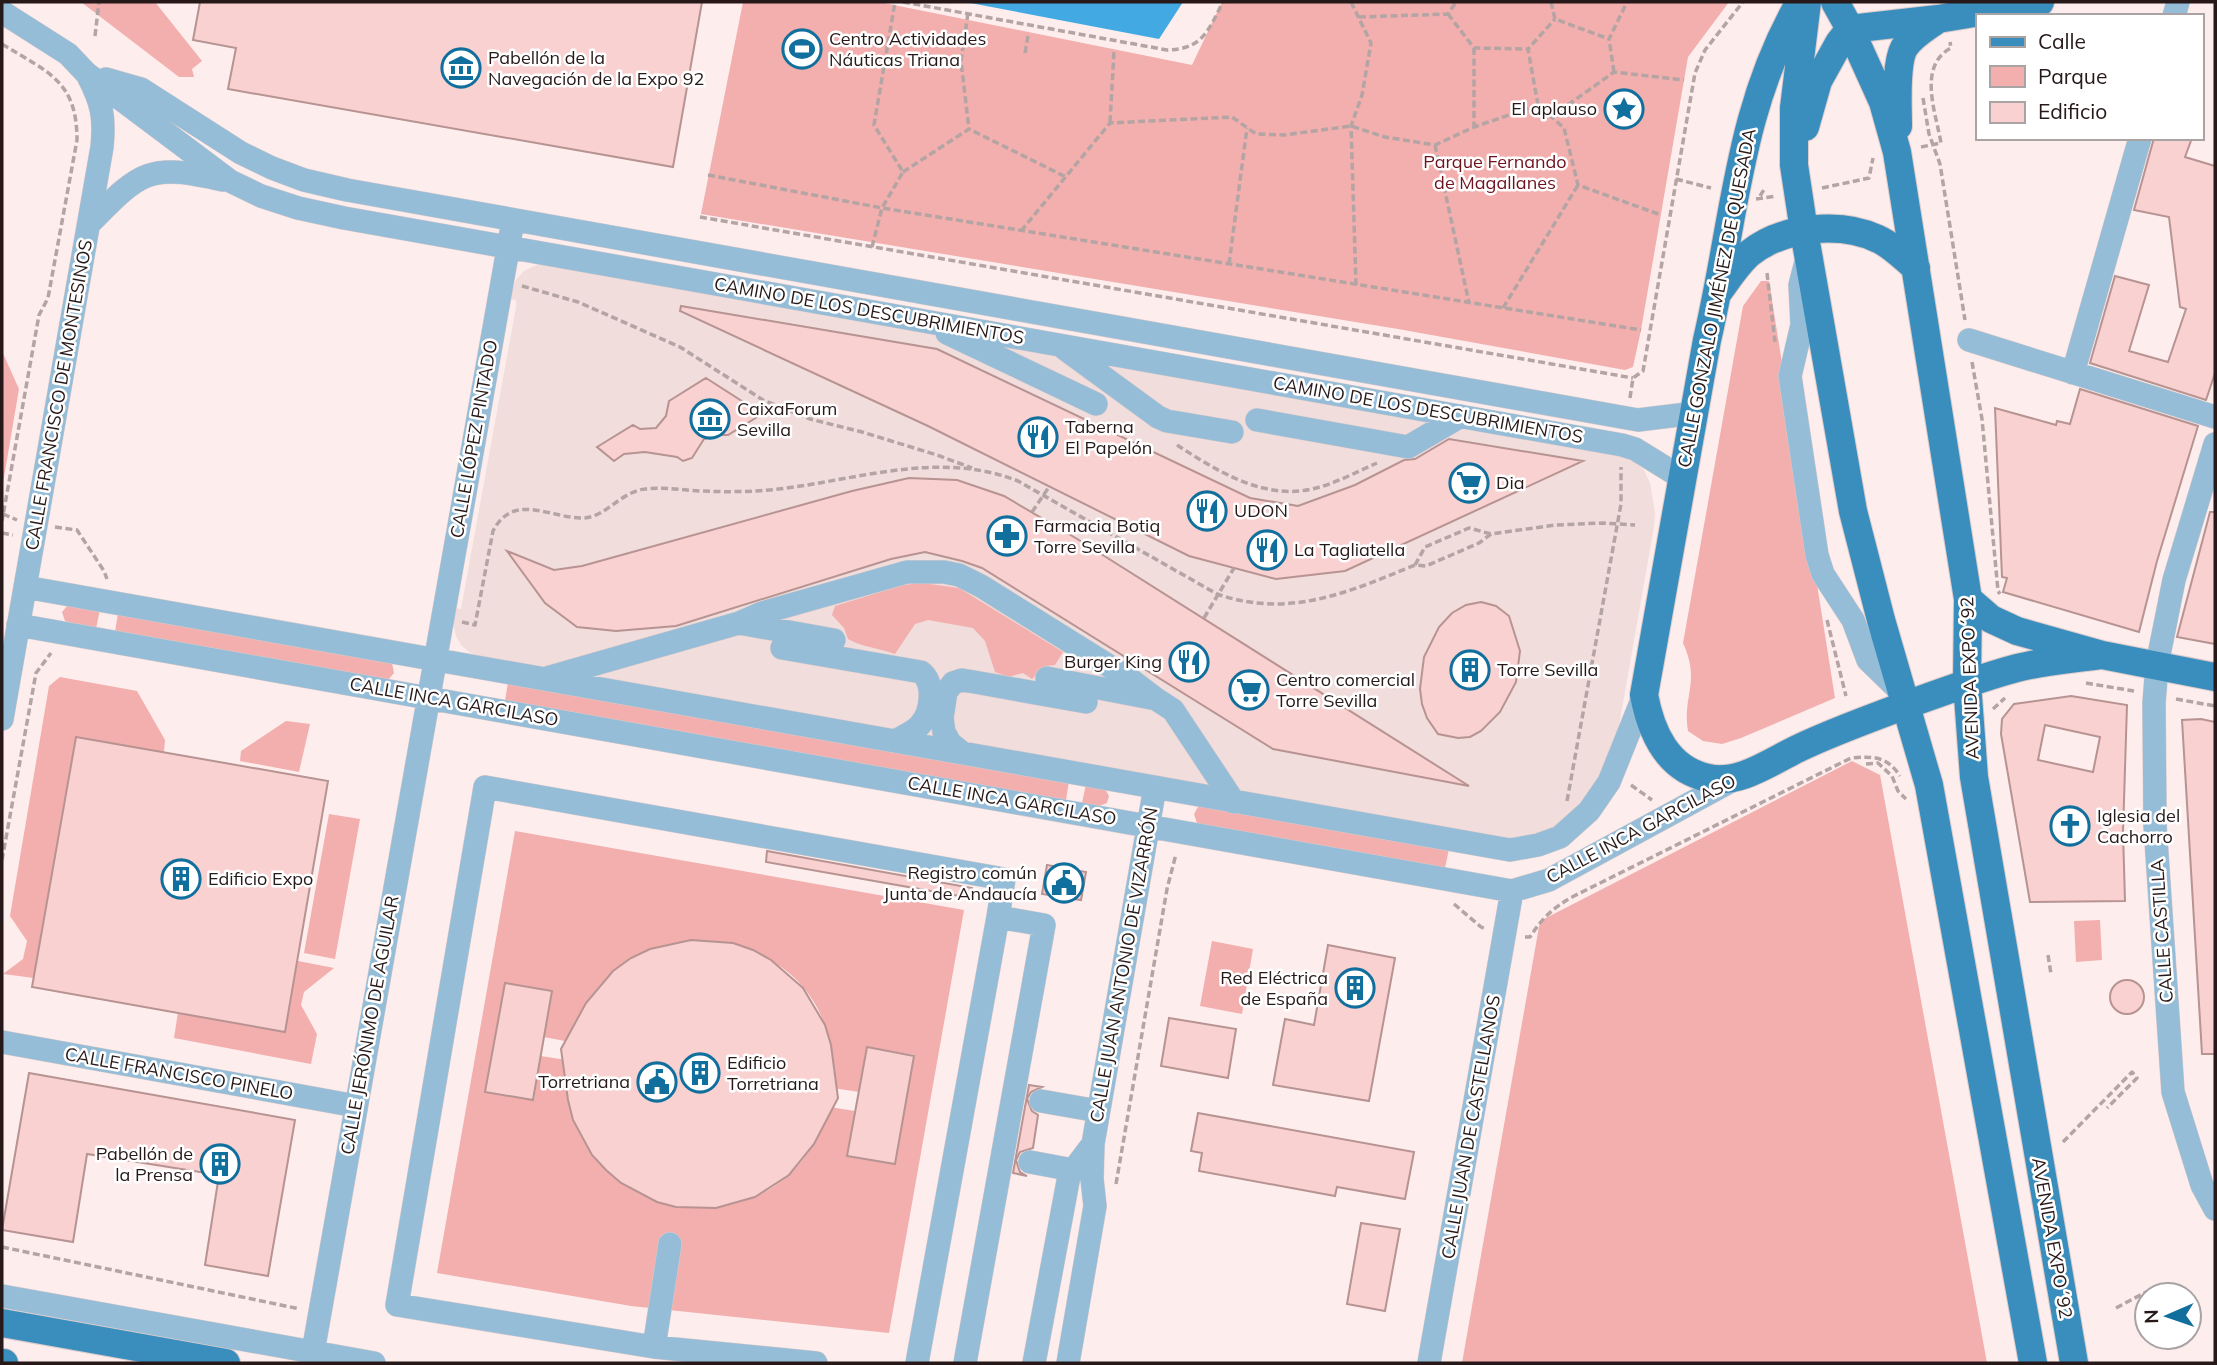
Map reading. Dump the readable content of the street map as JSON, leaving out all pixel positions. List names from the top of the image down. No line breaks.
{"streets":{"main road":["CALLE GONZALO JIMÉNEZ DE QUESADA","AVENIDA EXPO´92","CALLE INCA GARCILASO"],"street":["CAMINO DE LOS DESCUBRIMIENTOS","CALLE FRANCISCO DE MONTESINOS","CALLE LÓPEZ PINTADO","CALLE CASTILLA","CALLE JUAN ANTONIO DE VIZARRÓN","CALLE JERÓNIMO DE AGUILAR","CALLE FRANCISCO PINELO","CALLE JUAN DE CASTELLANOS"]},"crossings":[["CALLE GONZALO JIMÉNEZ DE QUESADA","CAMINO DE LOS DESCUBRIMIENTOS"],["CALLE GONZALO JIMÉNEZ DE QUESADA","CALLE INCA GARCILASO"],["CAMINO DE LOS DESCUBRIMIENTOS","CALLE FRANCISCO DE MONTESINOS"],["CAMINO DE LOS DESCUBRIMIENTOS","CALLE LÓPEZ PINTADO"],["CALLE FRANCISCO DE MONTESINOS","CALLE INCA GARCILASO"],["CALLE LÓPEZ PINTADO","CALLE INCA GARCILASO"],["CALLE LÓPEZ PINTADO","CALLE JERÓNIMO DE AGUILAR"],["AVENIDA EXPO´92","CALLE INCA GARCILASO"],["CALLE INCA GARCILASO","CALLE JUAN ANTONIO DE VIZARRÓN"],["CALLE INCA GARCILASO","CALLE JERÓNIMO DE AGUILAR"],["CALLE INCA GARCILASO","CALLE JUAN DE CASTELLANOS"],["CALLE JERÓNIMO DE AGUILAR","CALLE FRANCISCO PINELO"]],"parks":["Parque Fernando de Magallanes"],"places":{"sports":["Centro Actividades Náuticas Triana"],"museum":["Pabellón de la Navegación de la Expo 92","CaixaForum Sevilla"],"place":["El aplauso"],"restaurant":["Taberna El Papelón","UDON","La Tagliatella","Burger King"],"supermarket":["Dia","Centro comercial Torre Sevilla"],"pharmacy":["Farmacia Botiq Torre Sevilla"],"building":["Torre Sevilla","Edificio Expo","Red Eléctrica de España","Edificio Torretriana","Pabellón de la Prensa"],"church":["Iglesia del Cachorro"],"public building":["Registro común Junta de Andaucía","Torretriana"]},"legend":["Calle","Parque","Edificio"],"north":"left"}
